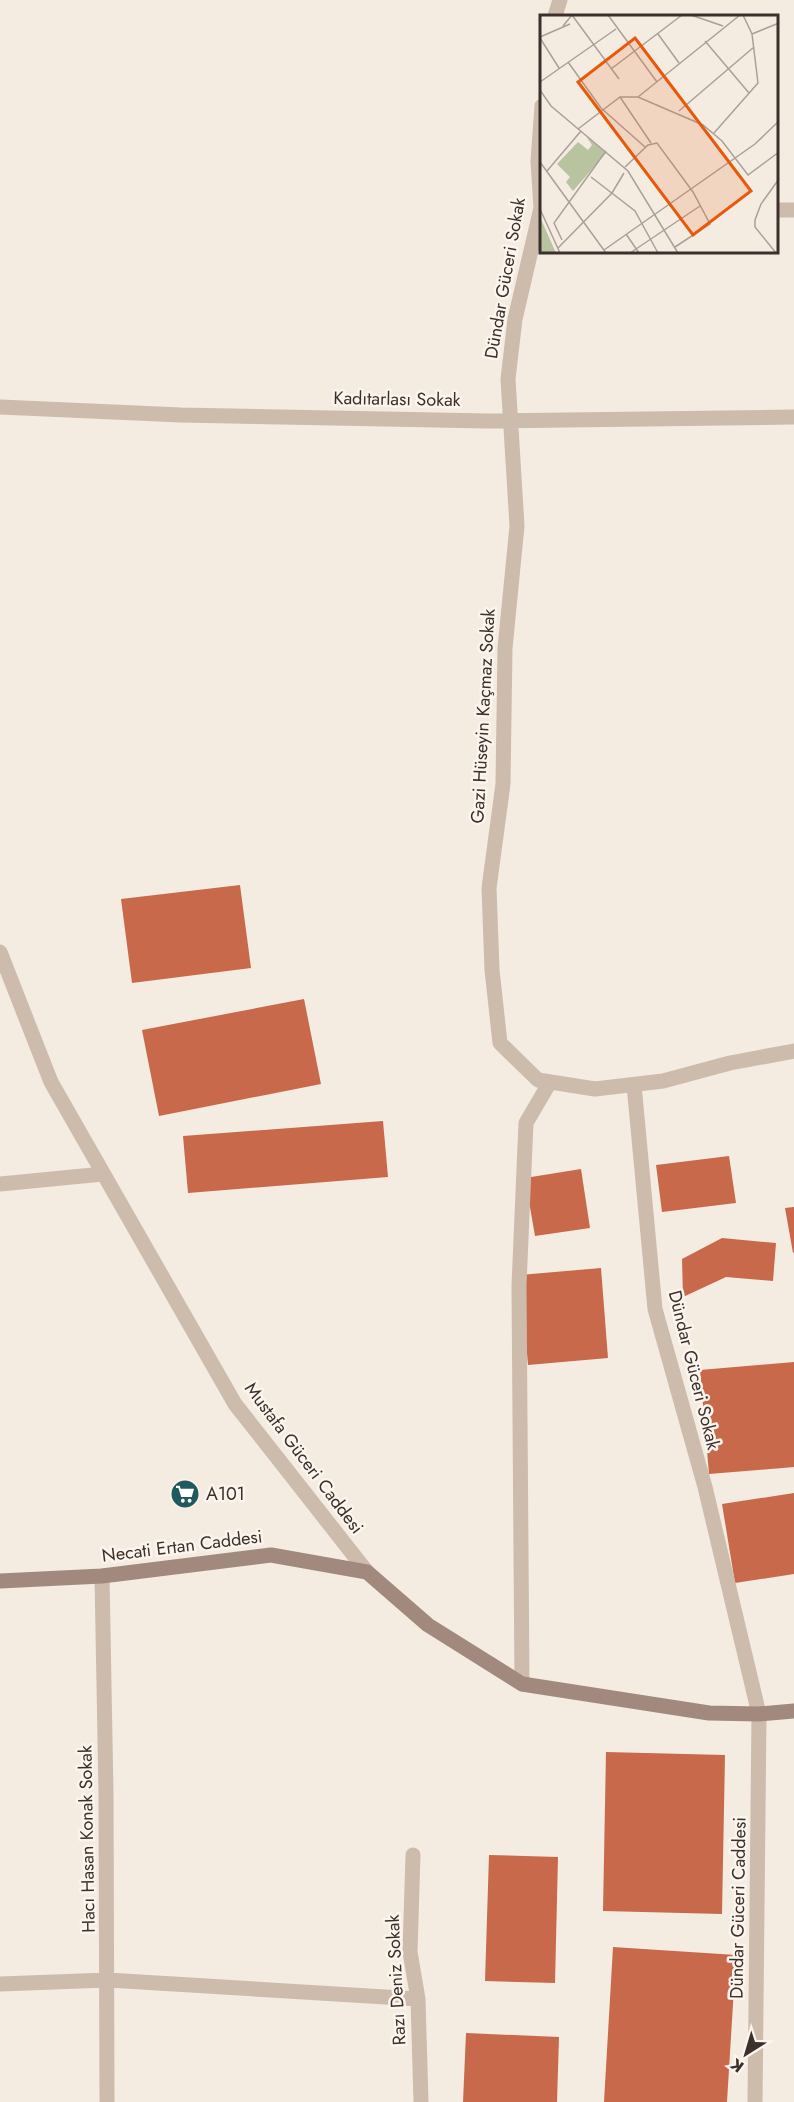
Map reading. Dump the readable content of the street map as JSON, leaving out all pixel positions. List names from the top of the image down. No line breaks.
{"streets":{"street":["Dündar Güceri Sokak","Kadıtarlası Sokak","Gazi Hüseyin Kaçmaz Sokak","Mustafa Güceri Caddesi","Necati Ertan Caddesi","Hacı Hasan Konak Sokak","Dündar Güceri Caddesi","Razı Deniz Sokak"]},"crossings":[["Dündar Güceri Sokak","Kadıtarlası Sokak"],["Dündar Güceri Sokak","Gazi Hüseyin Kaçmaz Sokak"],["Dündar Güceri Sokak","Mustafa Güceri Caddesi"],["Dündar Güceri Sokak","Dündar Güceri Caddesi"],["Kadıtarlası Sokak","Gazi Hüseyin Kaçmaz Sokak"],["Mustafa Güceri Caddesi","Necati Ertan Caddesi"],["Mustafa Güceri Caddesi","Dündar Güceri Caddesi"],["Necati Ertan Caddesi","Hacı Hasan Konak Sokak"]],"places":{"supermarket":["A101"]},"north":"bottom left"}
